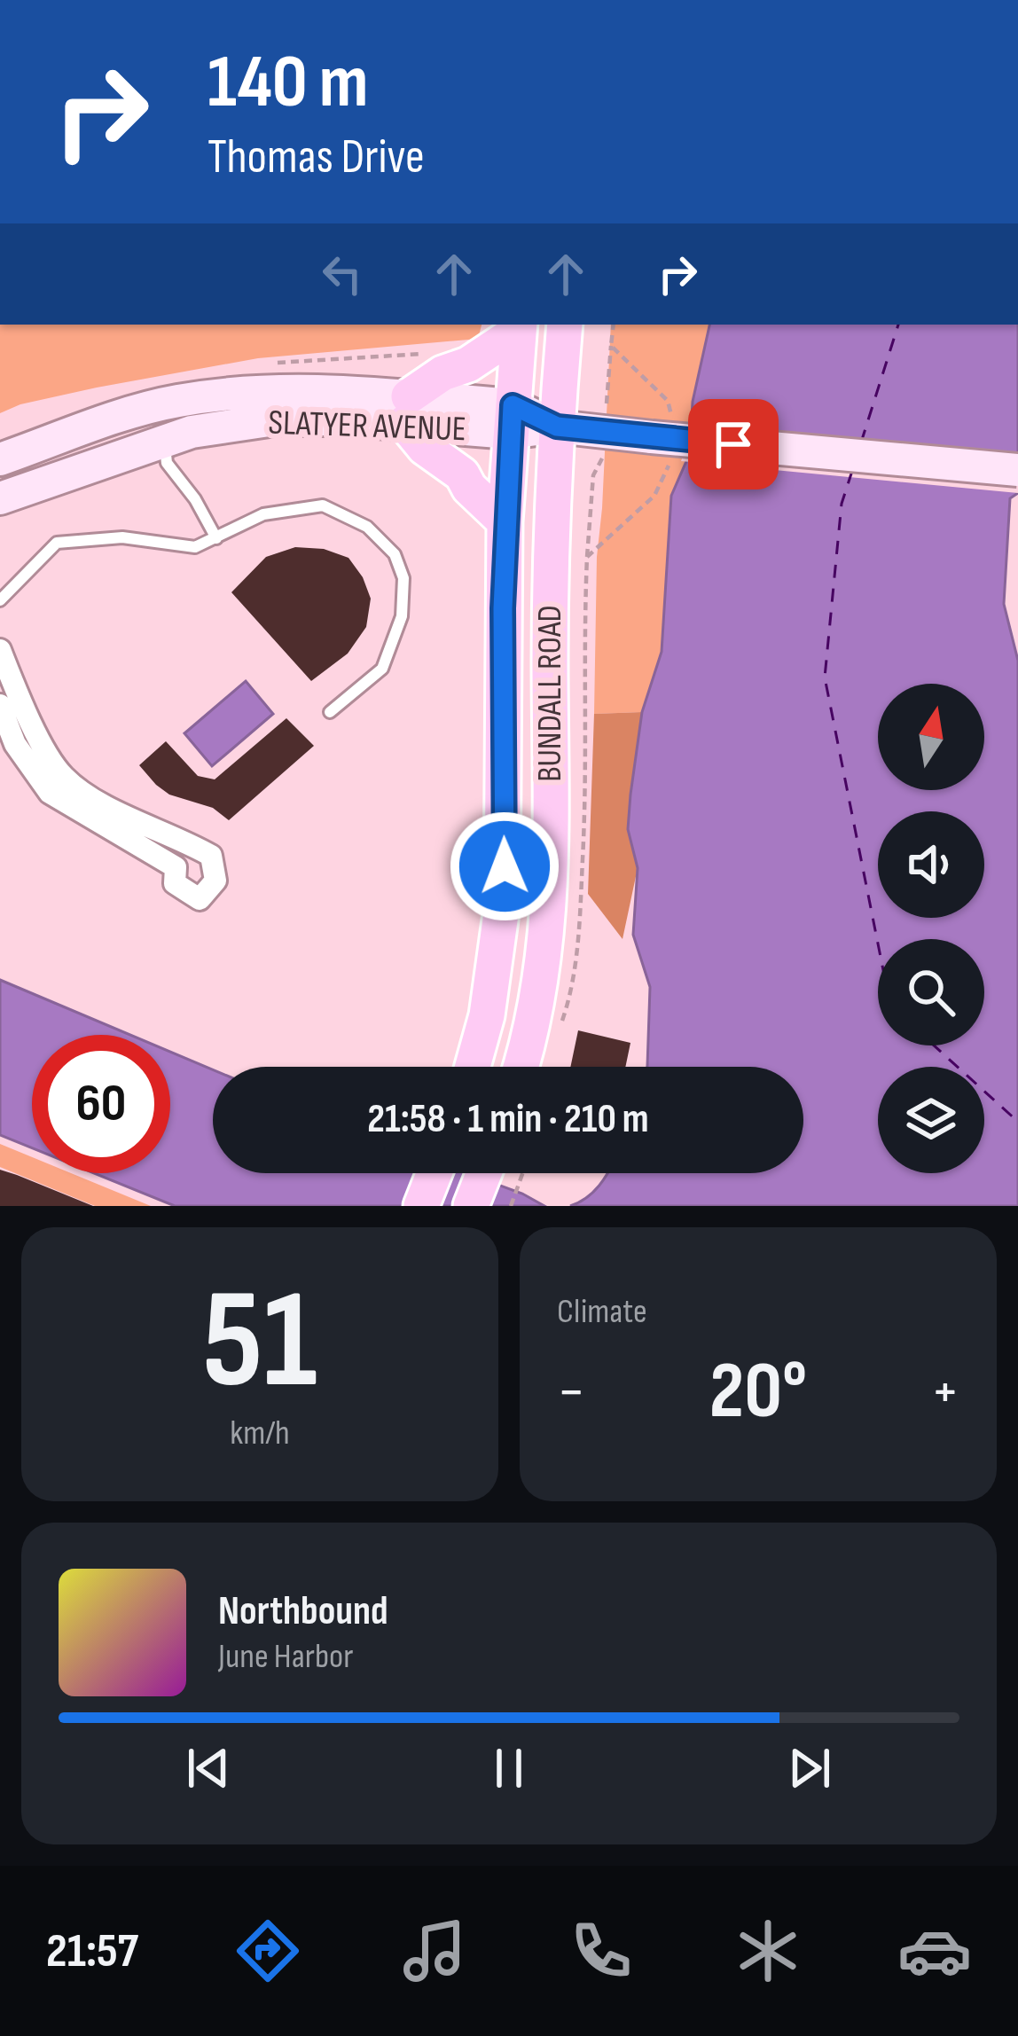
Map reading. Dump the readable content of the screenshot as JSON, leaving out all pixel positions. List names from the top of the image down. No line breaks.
{"streets":{"main road":["SLATYER AVENUE","BUNDALL ROAD"]},"crossings":[["SLATYER AVENUE","BUNDALL ROAD"]],"north":"top","page":{"turn":["140 m","Thomas Drive"],"limit":"60","trip":"21:58 · 1 min · 210 m","tile":[["51","km/h"],"Climate"],"heat":["−","20°","+"],"song":["Northbound","June Harbor"],"tabs":"21:57"}}
